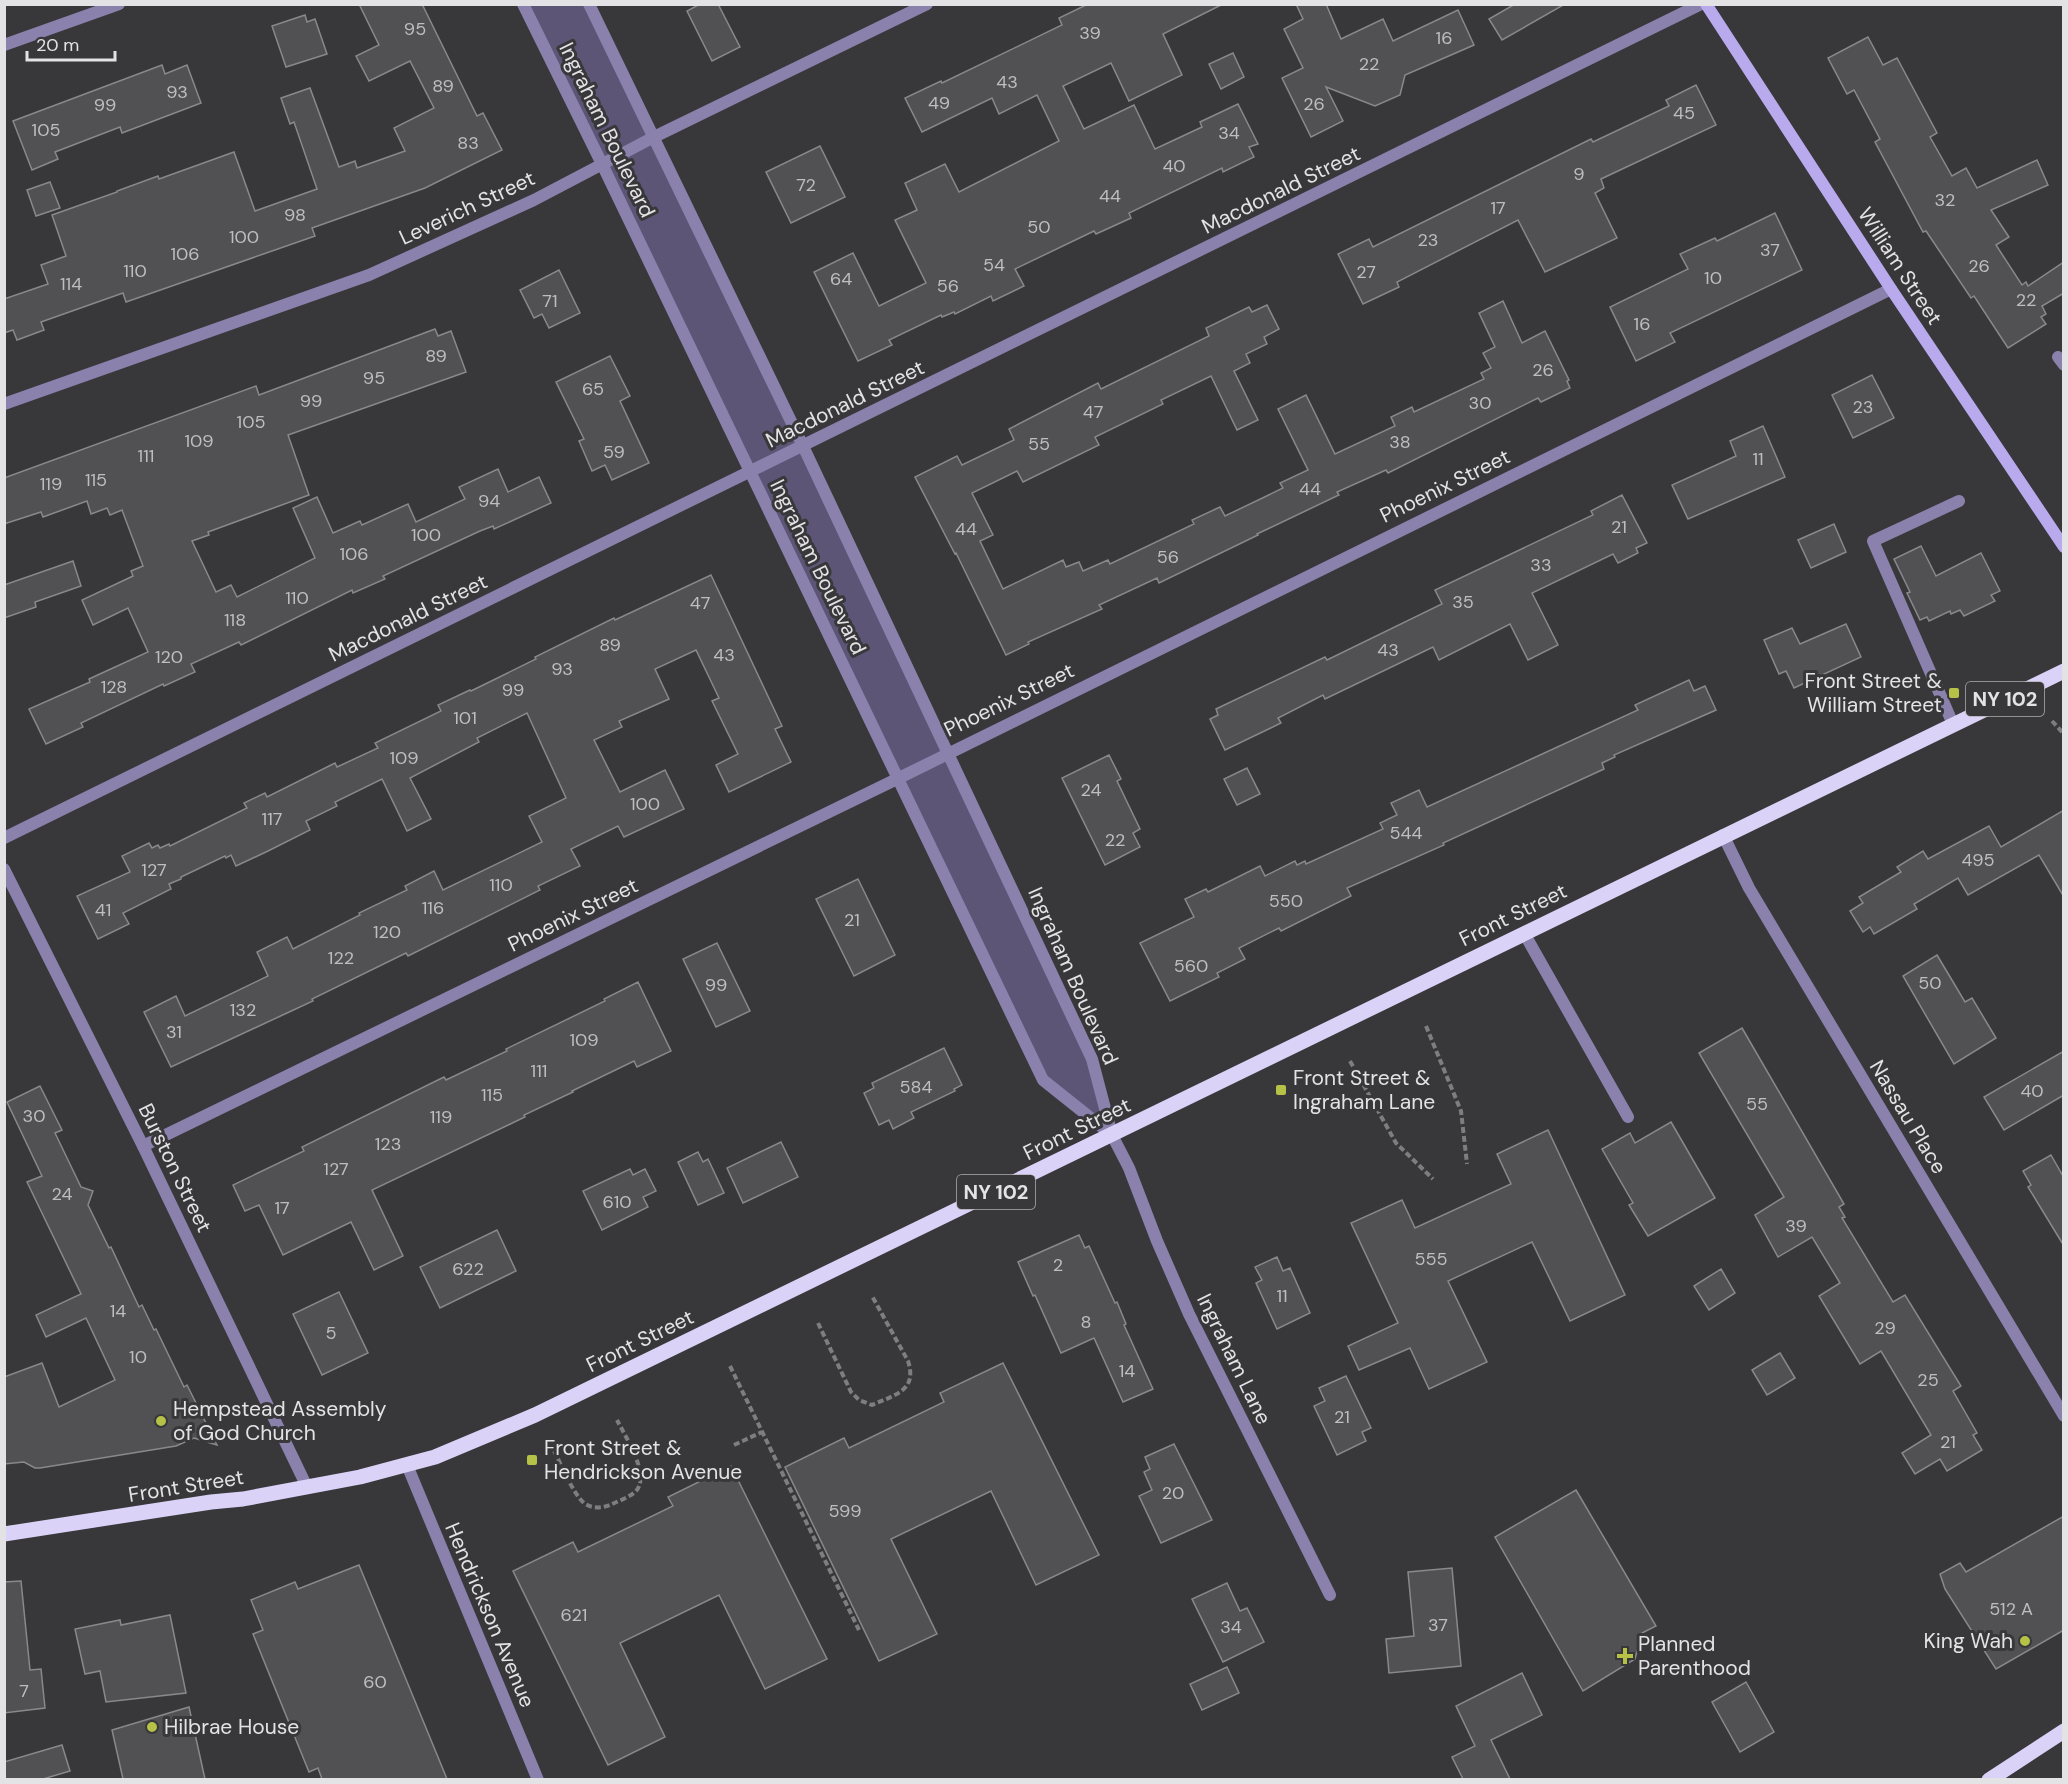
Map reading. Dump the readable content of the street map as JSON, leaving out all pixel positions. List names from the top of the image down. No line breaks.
{"streets":{"main road":["NY 102","Front Street"],"street":["Ingraham Boulevard","Macdonald Street","Leverich Street","William Street","Phoenix Street","Nassau Place","Burston Street","Ingraham Lane","Hendrickson Avenue"]},"crossings":[["Ingraham Boulevard","Macdonald Street"],["Ingraham Boulevard","Leverich Street"],["Ingraham Boulevard","Phoenix Street"],["Ingraham Boulevard","Front Street"],["Ingraham Boulevard","Ingraham Lane"],["Macdonald Street","William Street"],["William Street","Phoenix Street"],["Phoenix Street","Burston Street"],["Front Street","Nassau Place"],["Front Street","Burston Street"],["Front Street","Ingraham Lane"],["Front Street","Hendrickson Avenue"]],"places":{"transit":["Front Street & William Street","Front Street & Ingraham Lane","Front Street & Hendrickson Avenue"],"other":["Hempstead Assembly of God Church","King Wah","Hilbrae House"],"health":["Planned Parenthood"]},"house_numbers":["95","39","16","22","43","89","93","49","26","99","45","105","34","83","40","9","72","44","32","17","98","50","100","23","37","106","54","26","110","27","10","64","114","56","22","71","16","89","26","95","65","99","30","23","47","105","109","38","55","59","111","11","115","119","44","94","21","44","100","106","56","33","110","35","47","118","89","43","43","120","93","128","99","101","109","24","100","117","544","22","495","127","110","550","116","41","21","120","122","560","50","99","132","31","109","111","584","40","115","55","30","119","123","127","24","610","17","39","555","2","622","11","14","8","29","5","10","14","25","21","21","20","599","512 A","621","37","34","60","7"],"scale_bar":"20 m"}
